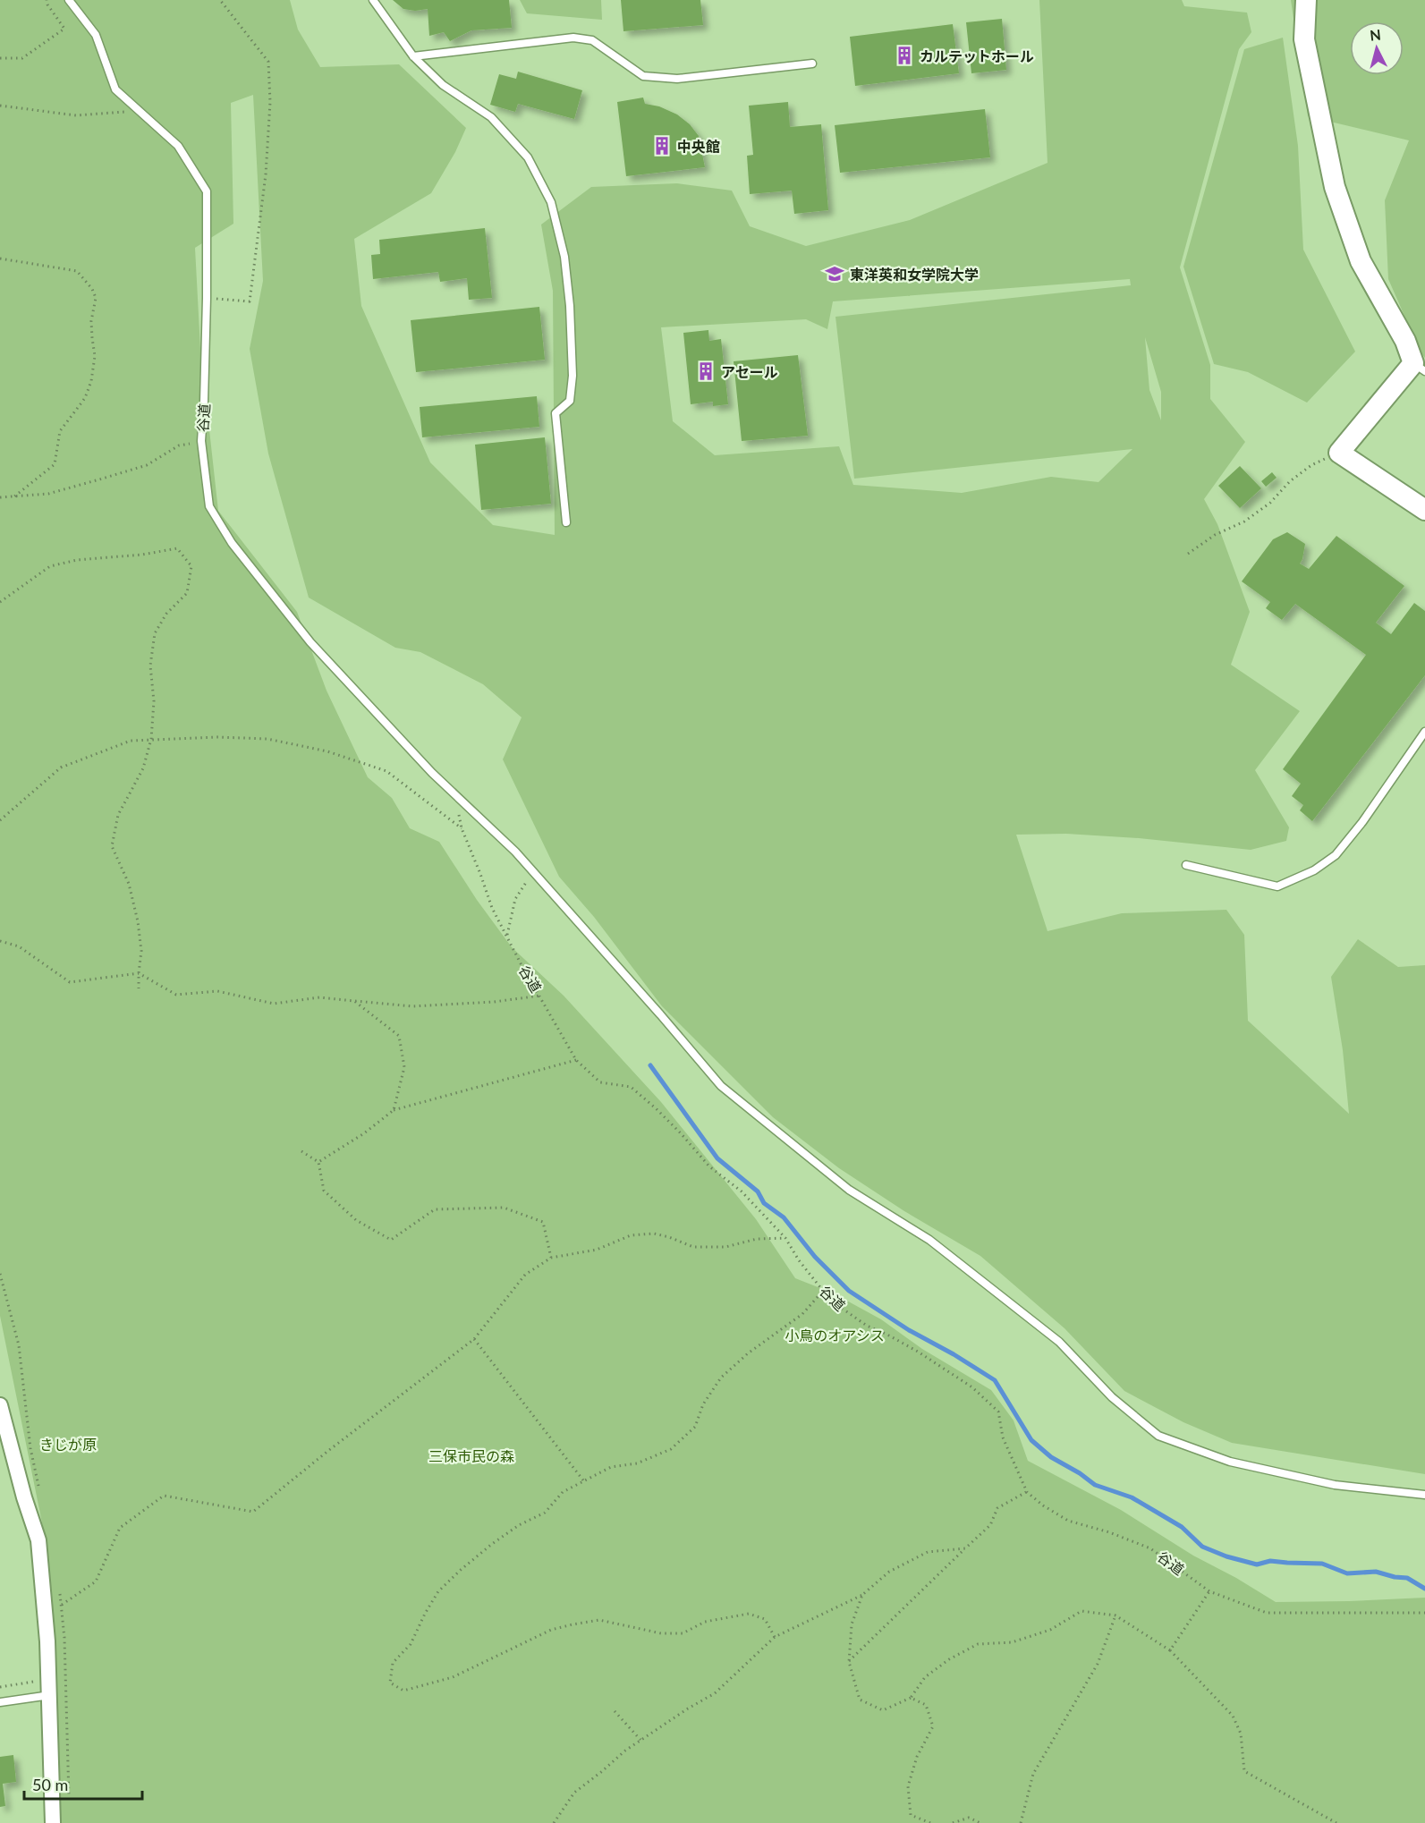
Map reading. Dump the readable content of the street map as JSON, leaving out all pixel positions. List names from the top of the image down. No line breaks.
{"streets":{"lane":["谷道"]},"parks":["小鳥のオアシス","きじが原","三保市民の森"],"places":{"building":["カルテットホール","中央館","アセール"],"school or university":["東洋英和女学院大学"]},"scale_bar":"50 m","north":"top"}
